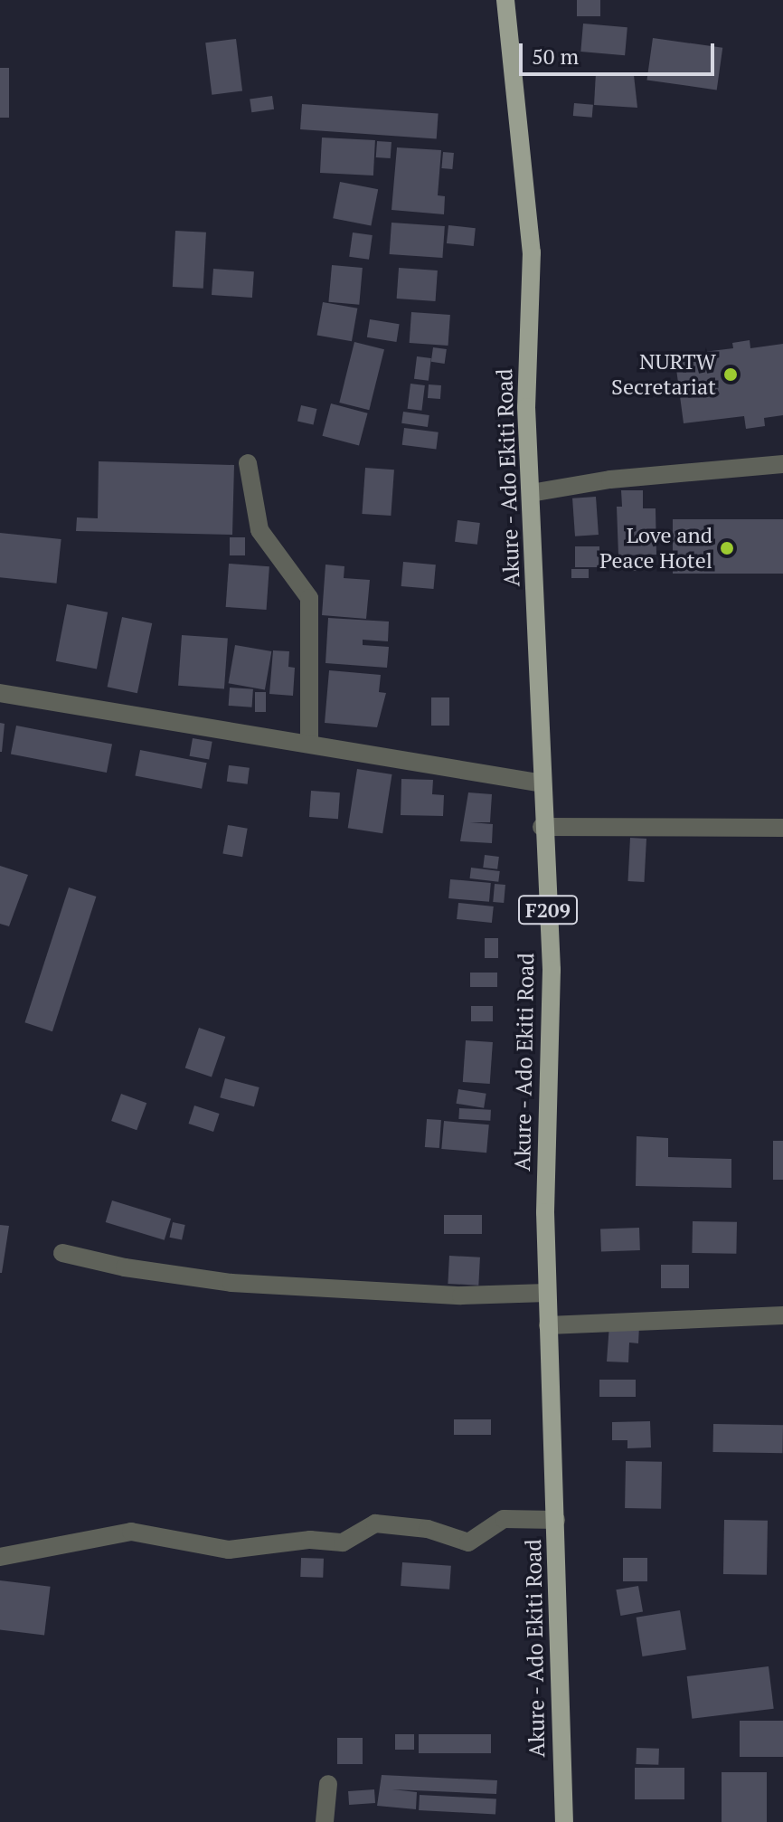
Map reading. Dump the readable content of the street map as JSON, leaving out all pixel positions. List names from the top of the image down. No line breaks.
{"streets":{"main road":["Akure - Ado Ekiti Road","F209"]},"places":["NURTW Secretariat","Love and Peace Hotel"],"scale_bar":"50 m"}
